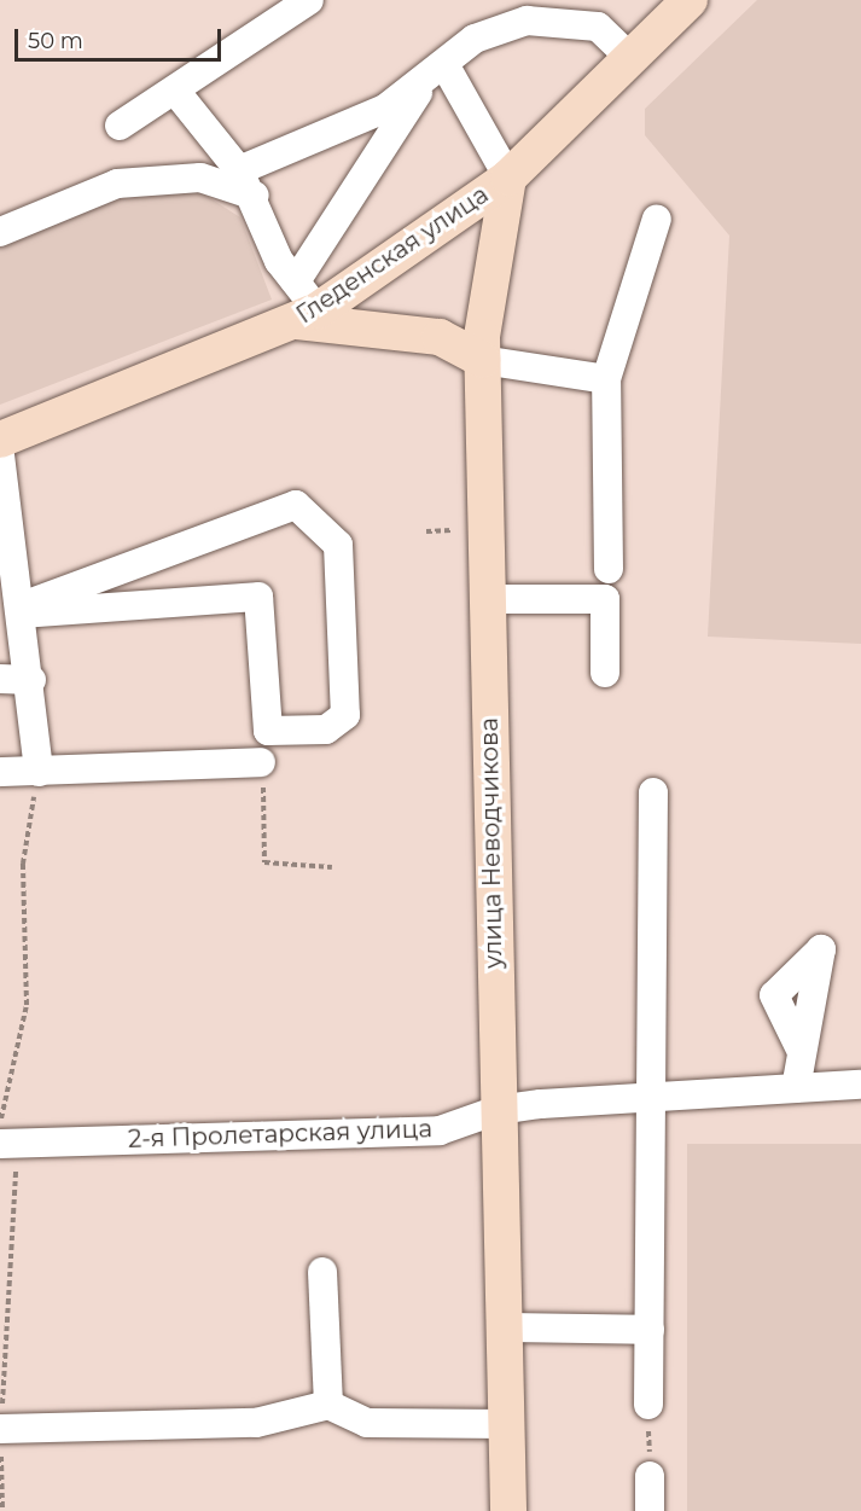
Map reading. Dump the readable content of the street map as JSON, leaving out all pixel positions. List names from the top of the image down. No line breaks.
{"streets":{"main road":["Гледенская улица","улица Неводчикова"],"street":["2-я Пролетарская улица"]},"crossings":[["Гледенская улица","улица Неводчикова"],["улица Неводчикова","2-я Пролетарская улица"]],"scale_bar":"50 m"}
